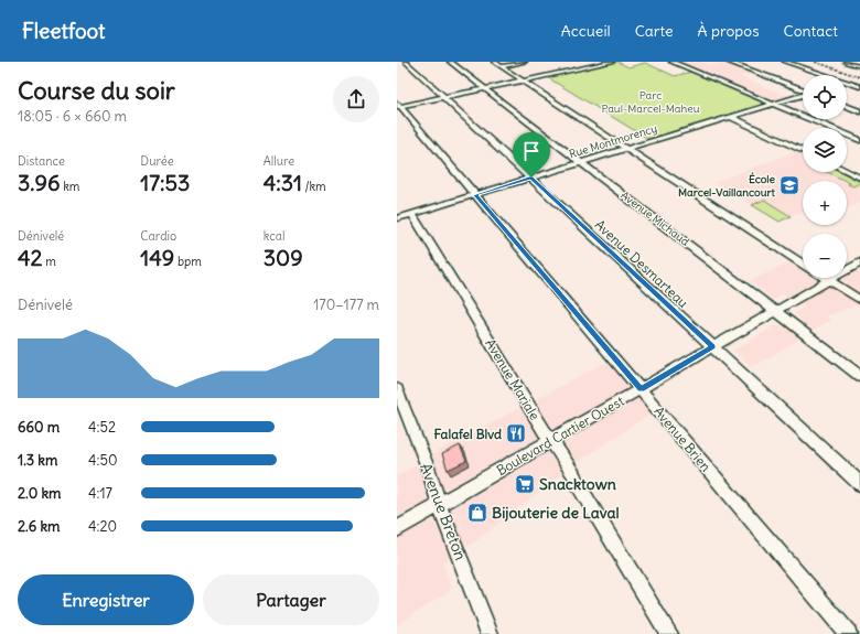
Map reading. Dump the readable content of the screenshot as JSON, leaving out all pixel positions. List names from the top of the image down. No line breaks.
{"streets":{"street":["Rue Montmorency","Avenue Michaud","Avenue Desmarteau","Avenue Mariale","Boulevard Cartier Ouest","Avenue Brien","Avenue Breton"]},"crossings":[["Rue Montmorency","Avenue Michaud"],["Rue Montmorency","Avenue Desmarteau"],["Rue Montmorency","Avenue Mariale"],["Rue Montmorency","Avenue Brien"],["Avenue Michaud","Boulevard Cartier Ouest"],["Avenue Desmarteau","Boulevard Cartier Ouest"],["Avenue Mariale","Boulevard Cartier Ouest"],["Boulevard Cartier Ouest","Avenue Brien"],["Boulevard Cartier Ouest","Avenue Breton"]],"parks":["Parc Paul-Marcel-Maheu"],"places":{"school or university":["École Marcel-Vaillancourt"],"restaurant":["Falafel Blvd"],"supermarket":["Snacktown"],"shop":["Bijouterie de Laval"]},"page":{"header":"Fleetfoot","nav":["Accueil","Carte","À propos","Contact"],"heading":["Course du soir","18:05 · 6 × 660 m"],"map_buttons":["+","−"],"stats":[["Distance","3.96 km"],["Durée","17:53"],["Allure","4:31 /km"],["Dénivelé","42 m"],["Cardio","149 bpm"],["kcal","309"]],"chart":["Dénivelé","170–177 m"],"list":[{"name":"660 m","note":"4:52"},{"name":"1.3 km","note":"4:50"},{"name":"2.0 km","note":"4:17"},{"name":"2.6 km","note":"4:20"}],"buttons":["Enregistrer","Partager"]}}
